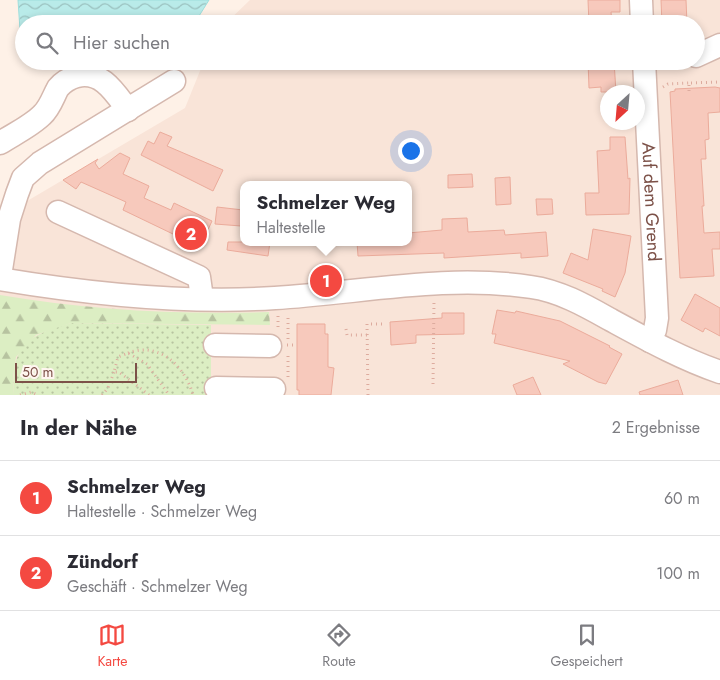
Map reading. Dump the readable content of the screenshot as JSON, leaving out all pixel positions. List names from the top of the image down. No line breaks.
{"streets":{"street":["Auf dem Grend"]},"scale_bar":"50 m","north":"bottom left","page":{"search":"Hier suchen","popup":["Schmelzer Weg","Haltestelle"],"pins":["2","1"],"scale":"50 m","heading":["In der Nähe","2 Ergebnisse"],"list":[{"mark":"1","name":"Schmelzer Weg","note":"Haltestelle · Schmelzer Weg","value":"60 m"},{"mark":"2","name":"Zündorf","note":"Geschäft · Schmelzer Weg","value":"100 m"}],"nav":["Karte","Route","Gespeichert"]}}
